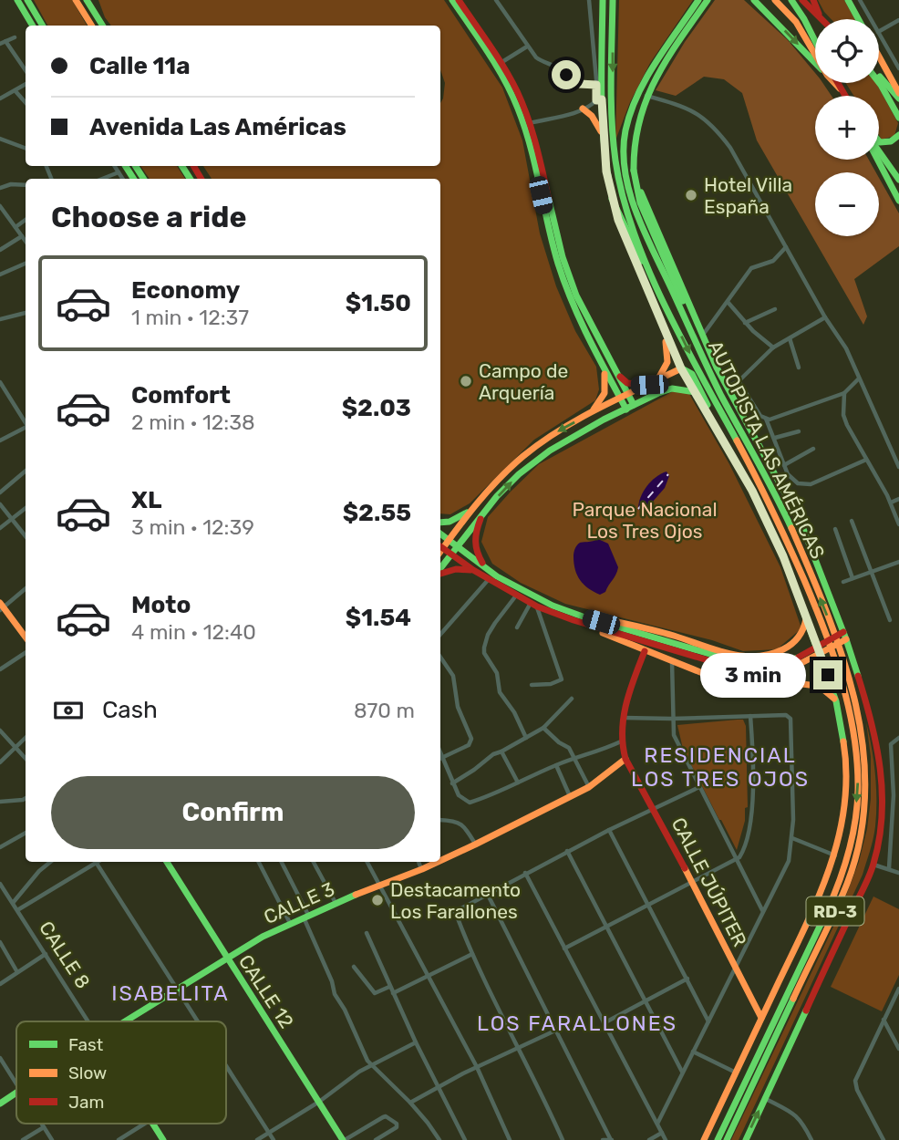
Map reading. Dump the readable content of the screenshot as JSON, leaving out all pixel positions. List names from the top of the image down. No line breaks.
{"streets":{"main road":["AUTOPISTA LAS AMÉRICAS","CALLE JÚPITER","CALLE 3","RD-3","CALLE 8","CALLE 12"]},"crossings":[["CALLE JÚPITER","CALLE 3"],["CALLE 3","CALLE 12"]],"districts":["RESIDENCIAL LOS TRES OJOS","ISABELITA","LOS FARALLONES"],"parks":["Parque Nacional Los Tres Ojos"],"places":["Hotel Villa España","Campo de Arquería","Destacamento Los Farallones"],"legend":["Fast","Slow","Jam"],"page":{"map_buttons":["+","−"],"banner":["Calle 11a","Avenida Las Américas"],"heading":"Choose a ride","list":[{"name":"Economy","note":"1 min · 12:37","value":"$1.50"},{"name":"Comfort","note":"2 min · 12:38","value":"$2.03"},{"name":"XL","note":"3 min · 12:39","value":"$2.55"},{"name":"Moto","note":"4 min · 12:40","value":"$1.54"}],"bubble":"3 min","pay":["Cash","870 m"],"buttons":"Confirm"}}
